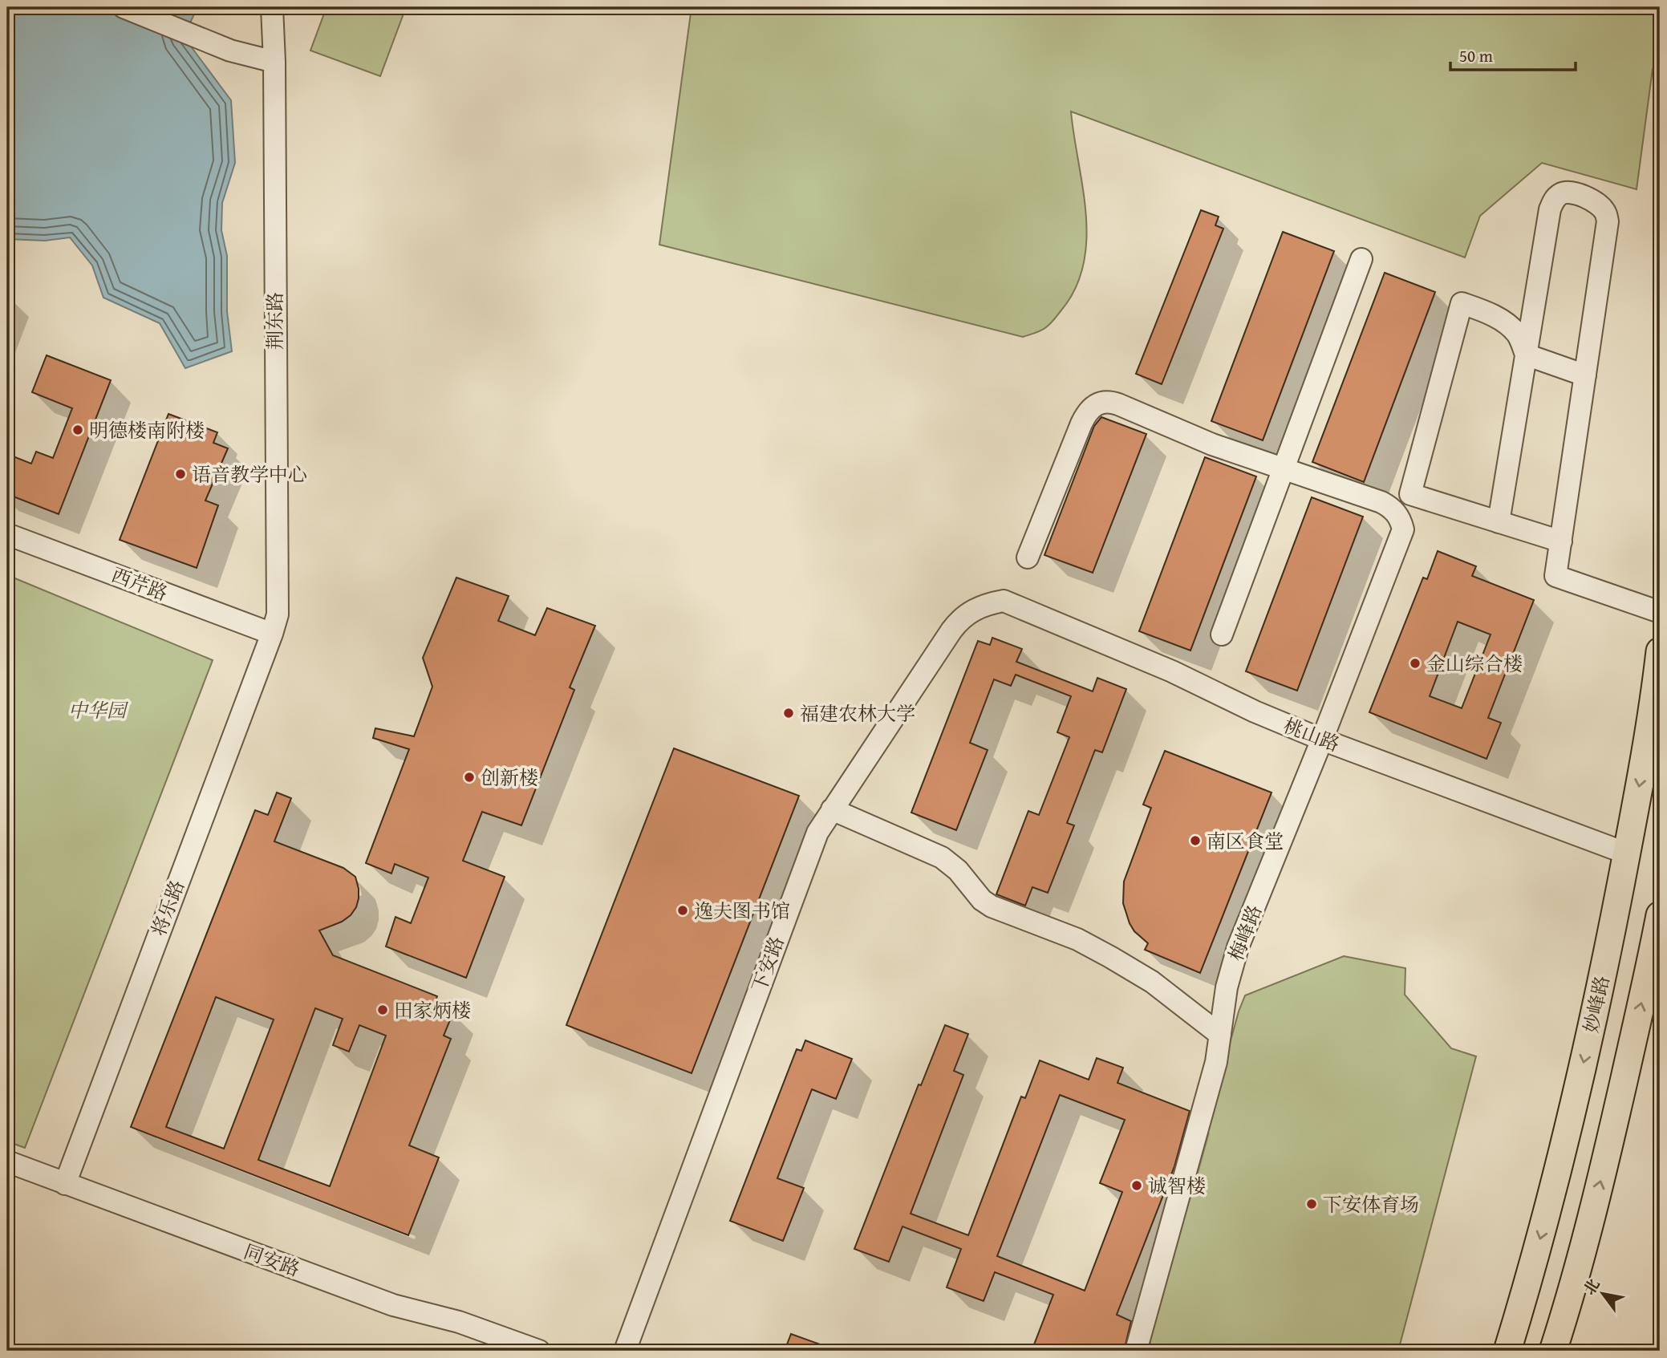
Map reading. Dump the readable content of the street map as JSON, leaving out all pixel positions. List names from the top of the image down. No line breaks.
{"streets":{"main road":["妙峰路"],"street":["荆东路","西芹路","桃山路","将乐路","梅峰路","下安路","同安路"]},"crossings":[["荆东路","西芹路"],["荆东路","将乐路"],["西芹路","将乐路"],["桃山路","梅峰路"],["桃山路","下安路"],["桃山路","妙峰路"],["将乐路","同安路"]],"parks":["中华园"],"places":["明德楼南附楼","语音教学中心","金山综合楼","福建农林大学","创新楼","南区食堂","逸夫图书馆","田家炳楼","诚智楼","下安体育场"],"scale_bar":"50 m","north":"top left"}
